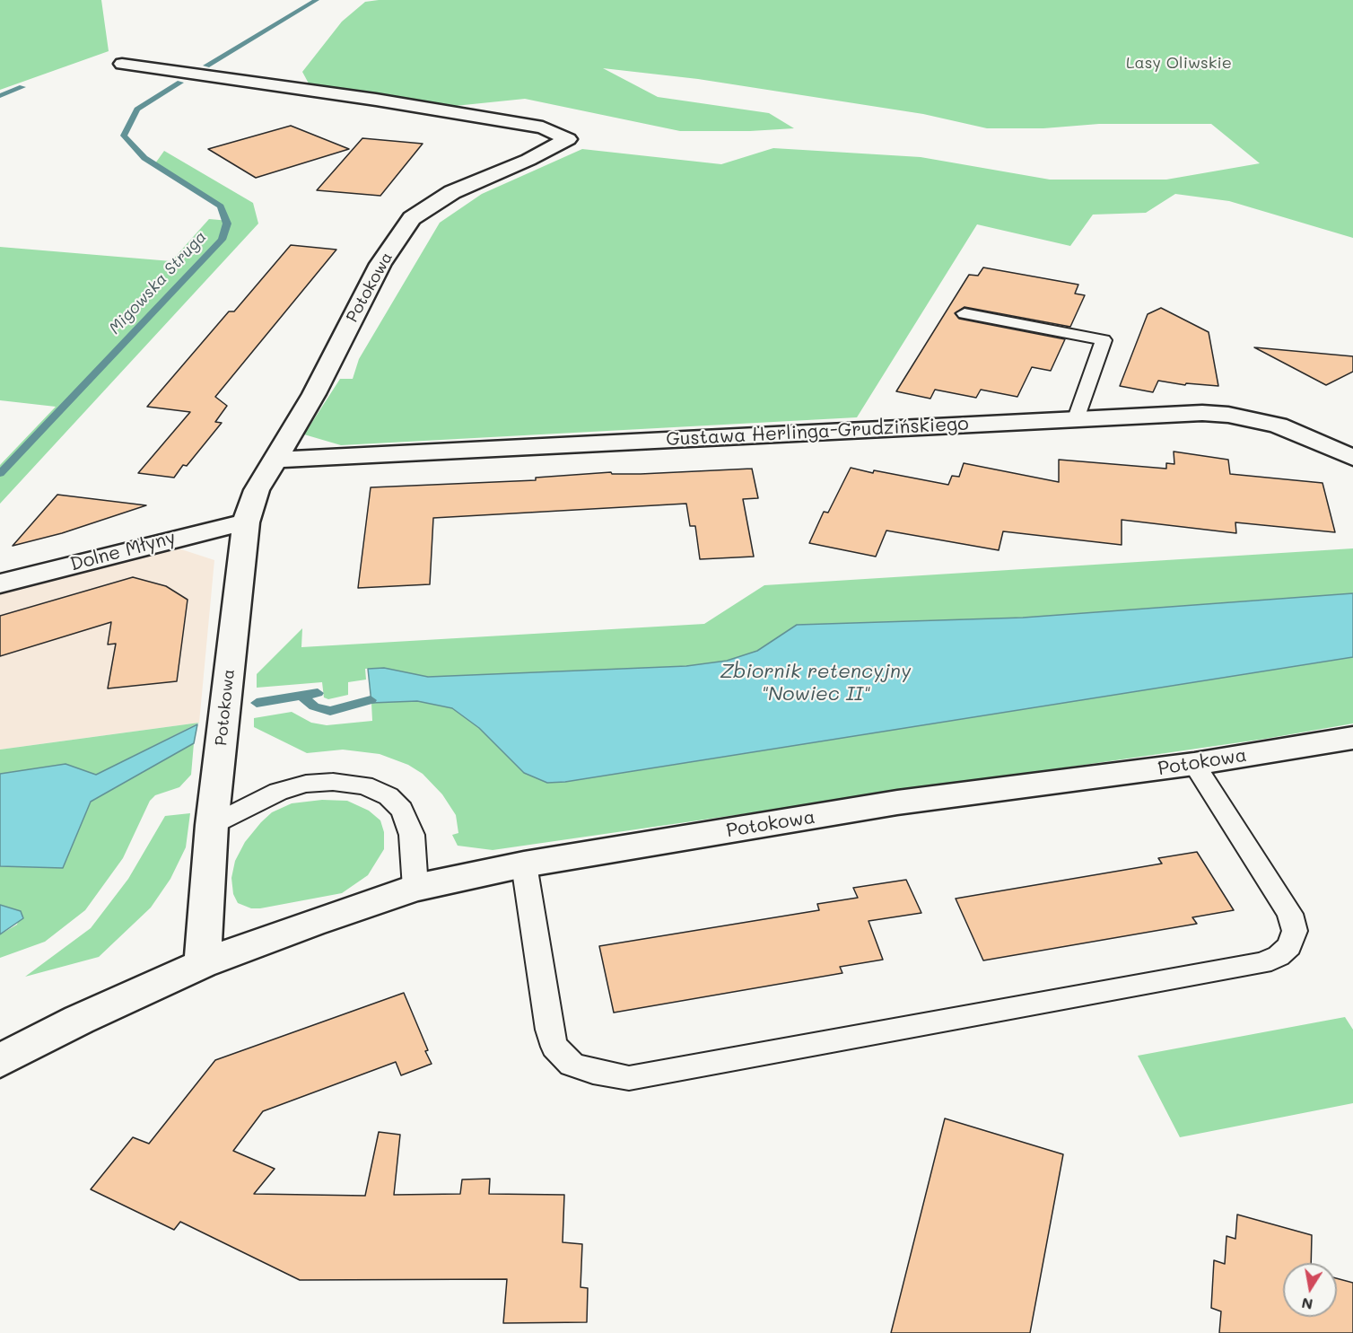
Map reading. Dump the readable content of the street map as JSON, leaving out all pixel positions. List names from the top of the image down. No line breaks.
{"streets":{"street":["Potokowa","Gustawa Herlinga-Grudzińskiego","Dolne Młyny"]},"crossings":[["Potokowa","Gustawa Herlinga-Grudzińskiego"],["Potokowa","Dolne Młyny"]],"water":["Migowska Struga","Zbiornik retencyjny \"Nowiec II\""],"parks":["Lasy Oliwskie"],"north":"bottom"}
